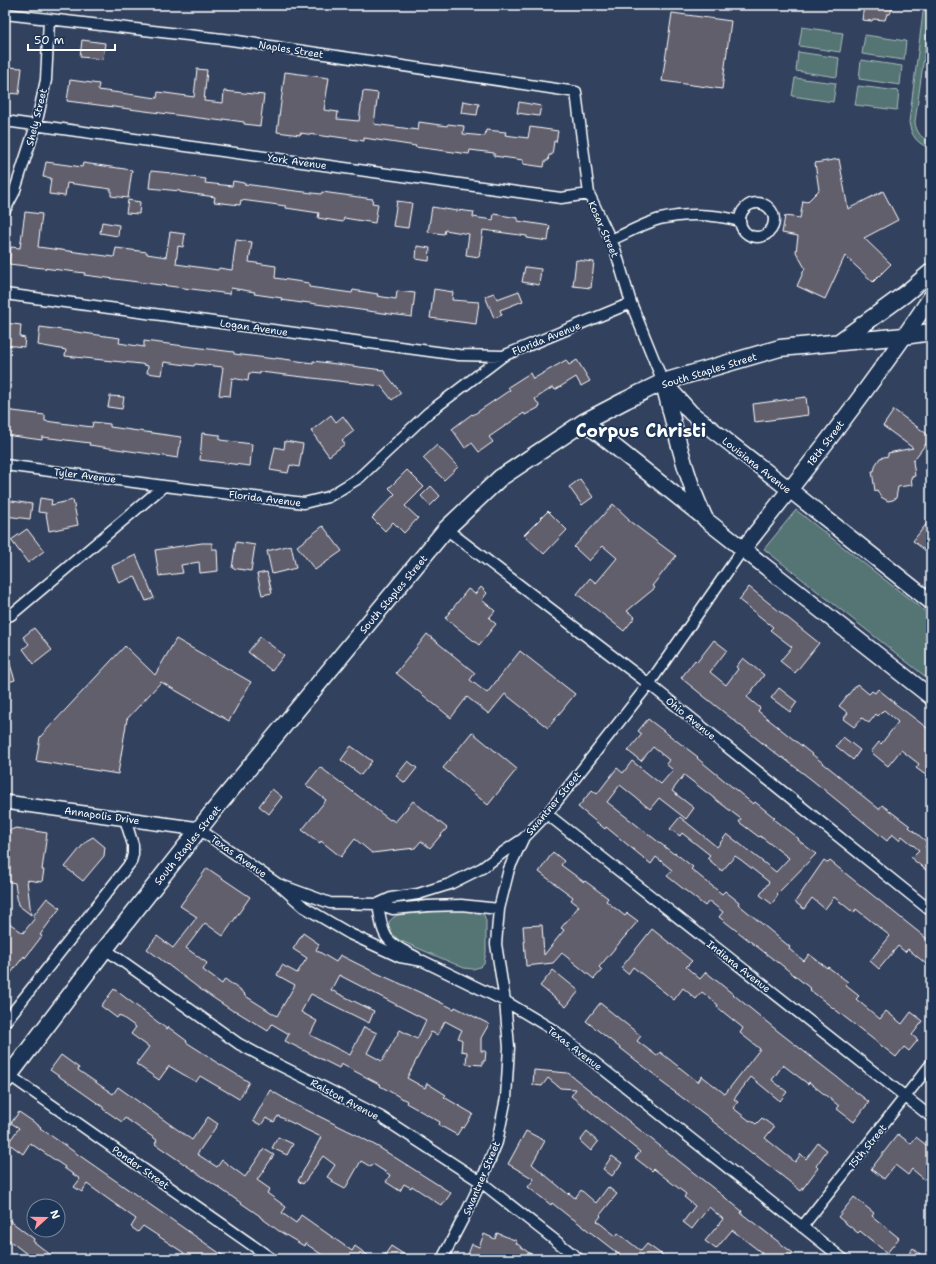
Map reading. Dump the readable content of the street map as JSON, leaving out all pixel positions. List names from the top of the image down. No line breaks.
{"streets":{"main road":["South Staples Street","18th Street","Louisiana Avenue"],"street":["Naples Street","Shely Street","York Avenue","Kosar Street","Logan Avenue","Florida Avenue","Tyler Avenue","Ohio Avenue","Swantner Street","Annapolis Drive","Texas Avenue","Indiana Avenue","Ralston Avenue","15th Street","Ponder Street"]},"crossings":[["Naples Street","Shely Street"],["Naples Street","Kosar Street"],["Shely Street","York Avenue"],["York Avenue","Kosar Street"],["Kosar Street","Florida Avenue"],["Kosar Street","South Staples Street"],["Kosar Street","Louisiana Avenue"],["Logan Avenue","Florida Avenue"],["Florida Avenue","Tyler Avenue"],["South Staples Street","18th Street"],["South Staples Street","Louisiana Avenue"],["South Staples Street","Ohio Avenue"],["South Staples Street","Annapolis Drive"],["South Staples Street","Texas Avenue"],["South Staples Street","Ralston Avenue"],["South Staples Street","Ponder Street"],["18th Street","Louisiana Avenue"],["18th Street","Swantner Street"],["Ohio Avenue","Swantner Street"],["Swantner Street","Texas Avenue"],["Swantner Street","Indiana Avenue"],["Swantner Street","Ralston Avenue"],["Annapolis Drive","Texas Avenue"],["Texas Avenue","15th Street"],["Indiana Avenue","15th Street"]],"districts":["Corpus Christi"],"scale_bar":"50 m","north":"right"}
